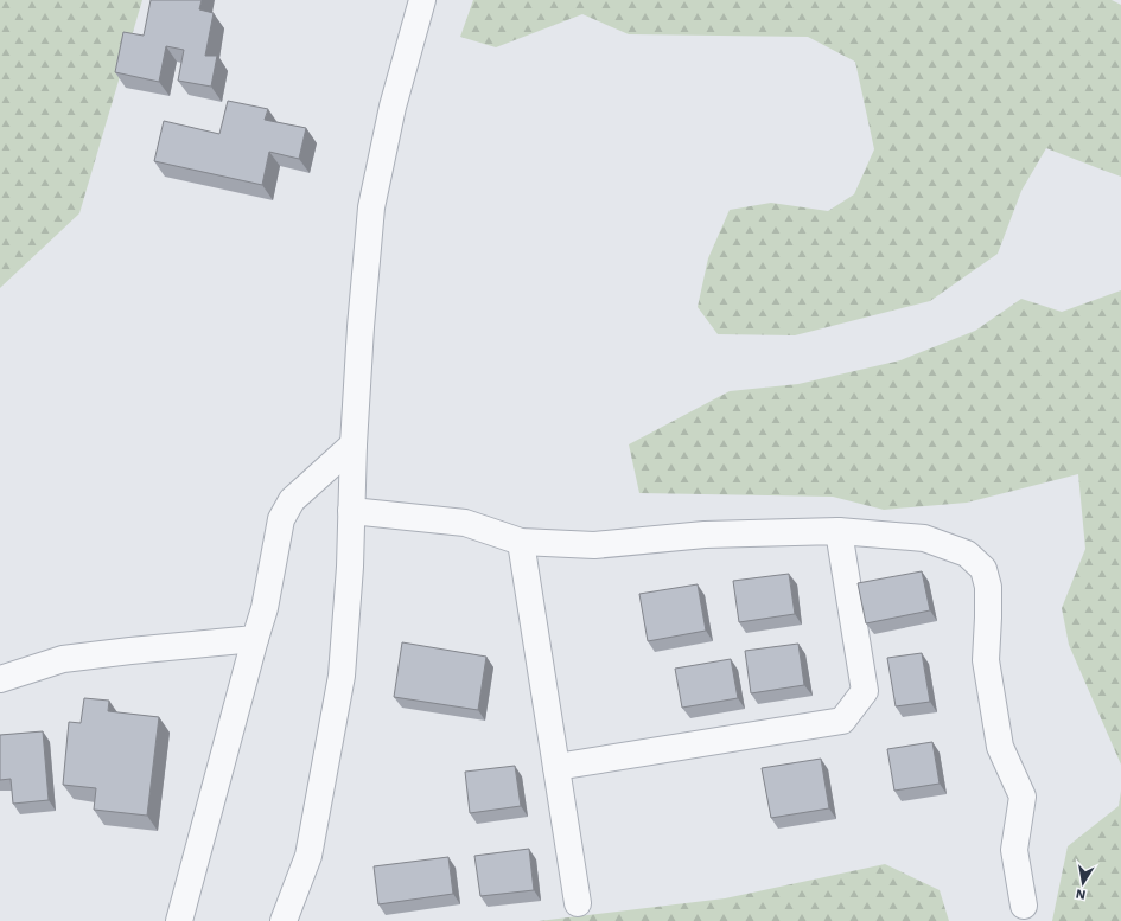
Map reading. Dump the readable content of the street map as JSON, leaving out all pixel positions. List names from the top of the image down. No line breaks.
{"north":"bottom"}
